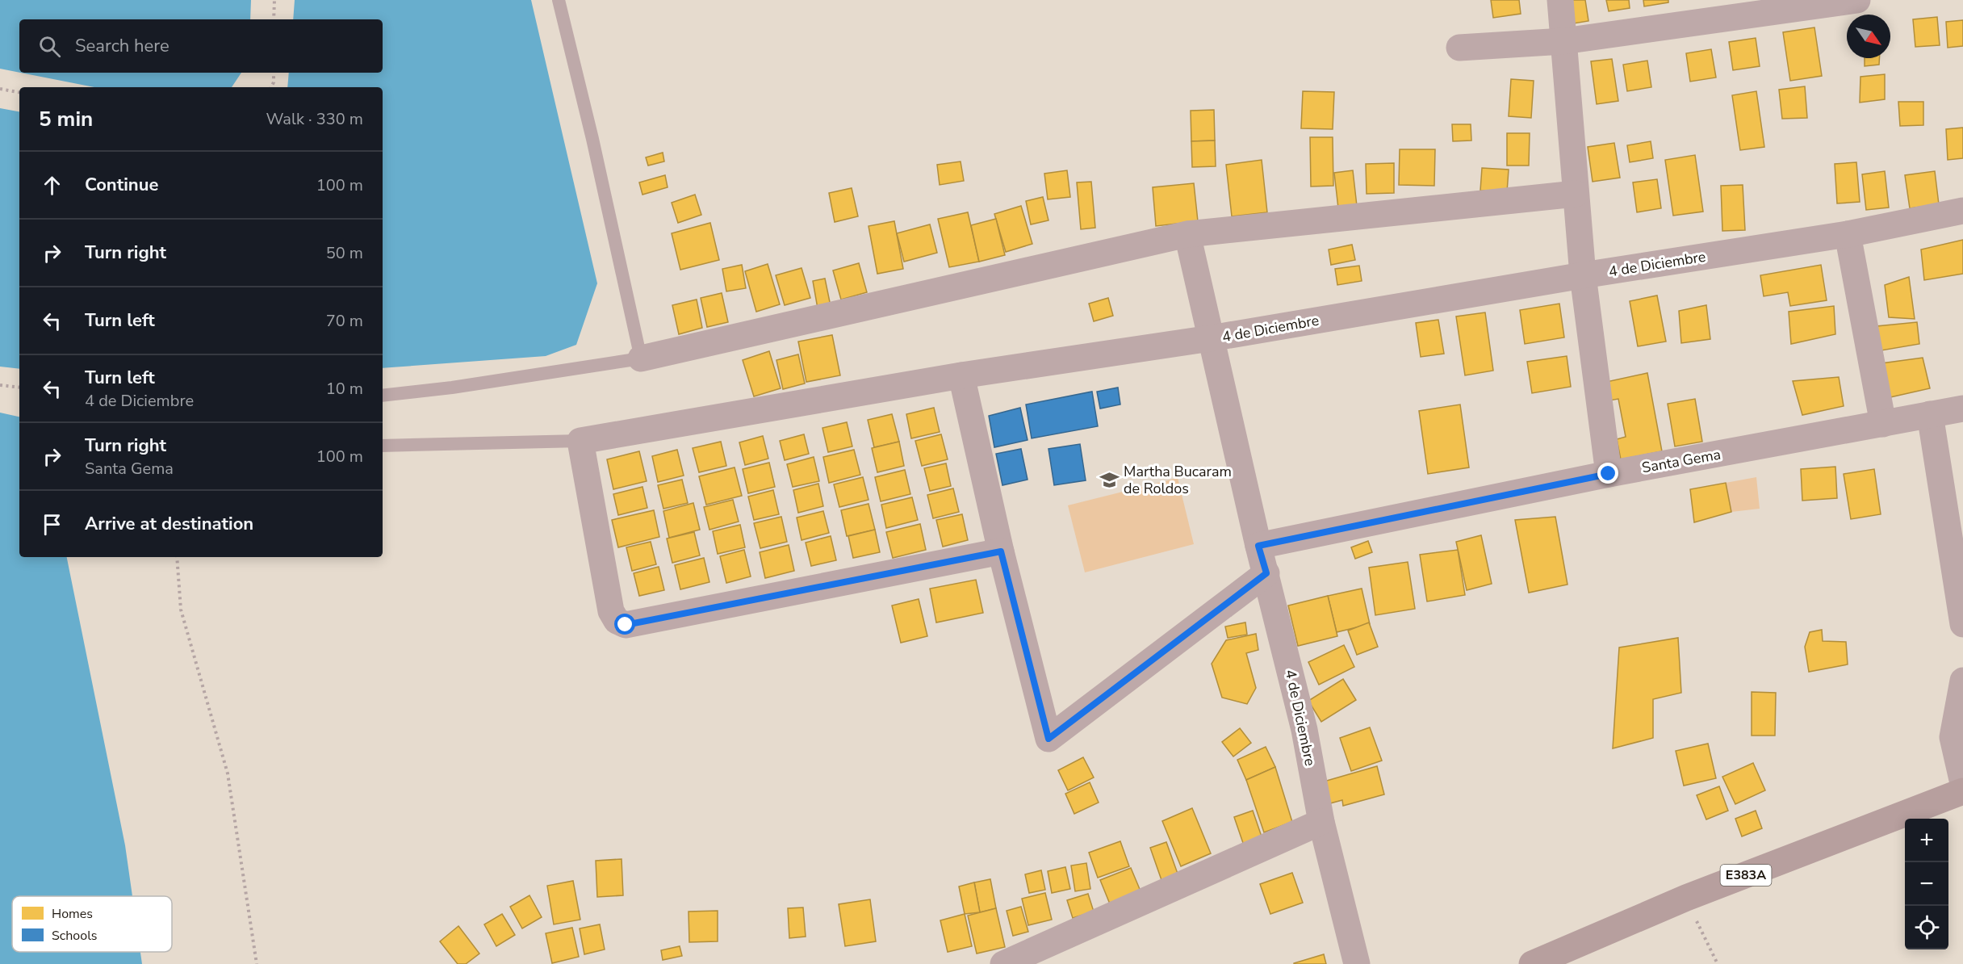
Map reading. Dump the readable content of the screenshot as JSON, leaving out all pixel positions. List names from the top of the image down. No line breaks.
{"streets":{"main road":["E383A"],"street":["4 de Diciembre","Santa Gema"]},"crossings":[["4 de Diciembre","Santa Gema"]],"places":{"school or university":["Martha Bucaram de Roldos"]},"legend":["Homes","Schools"],"north":"bottom right","page":{"search":"Search here","heading":["5 min","Walk · 330 m"],"list":[["Continue","100 m"],["Turn right","50 m"],["Turn left","70 m"],["Turn left","4 de Diciembre","10 m"],["Turn right","Santa Gema","100 m"],"Arrive at destination"],"map_buttons":["+","−"]}}
